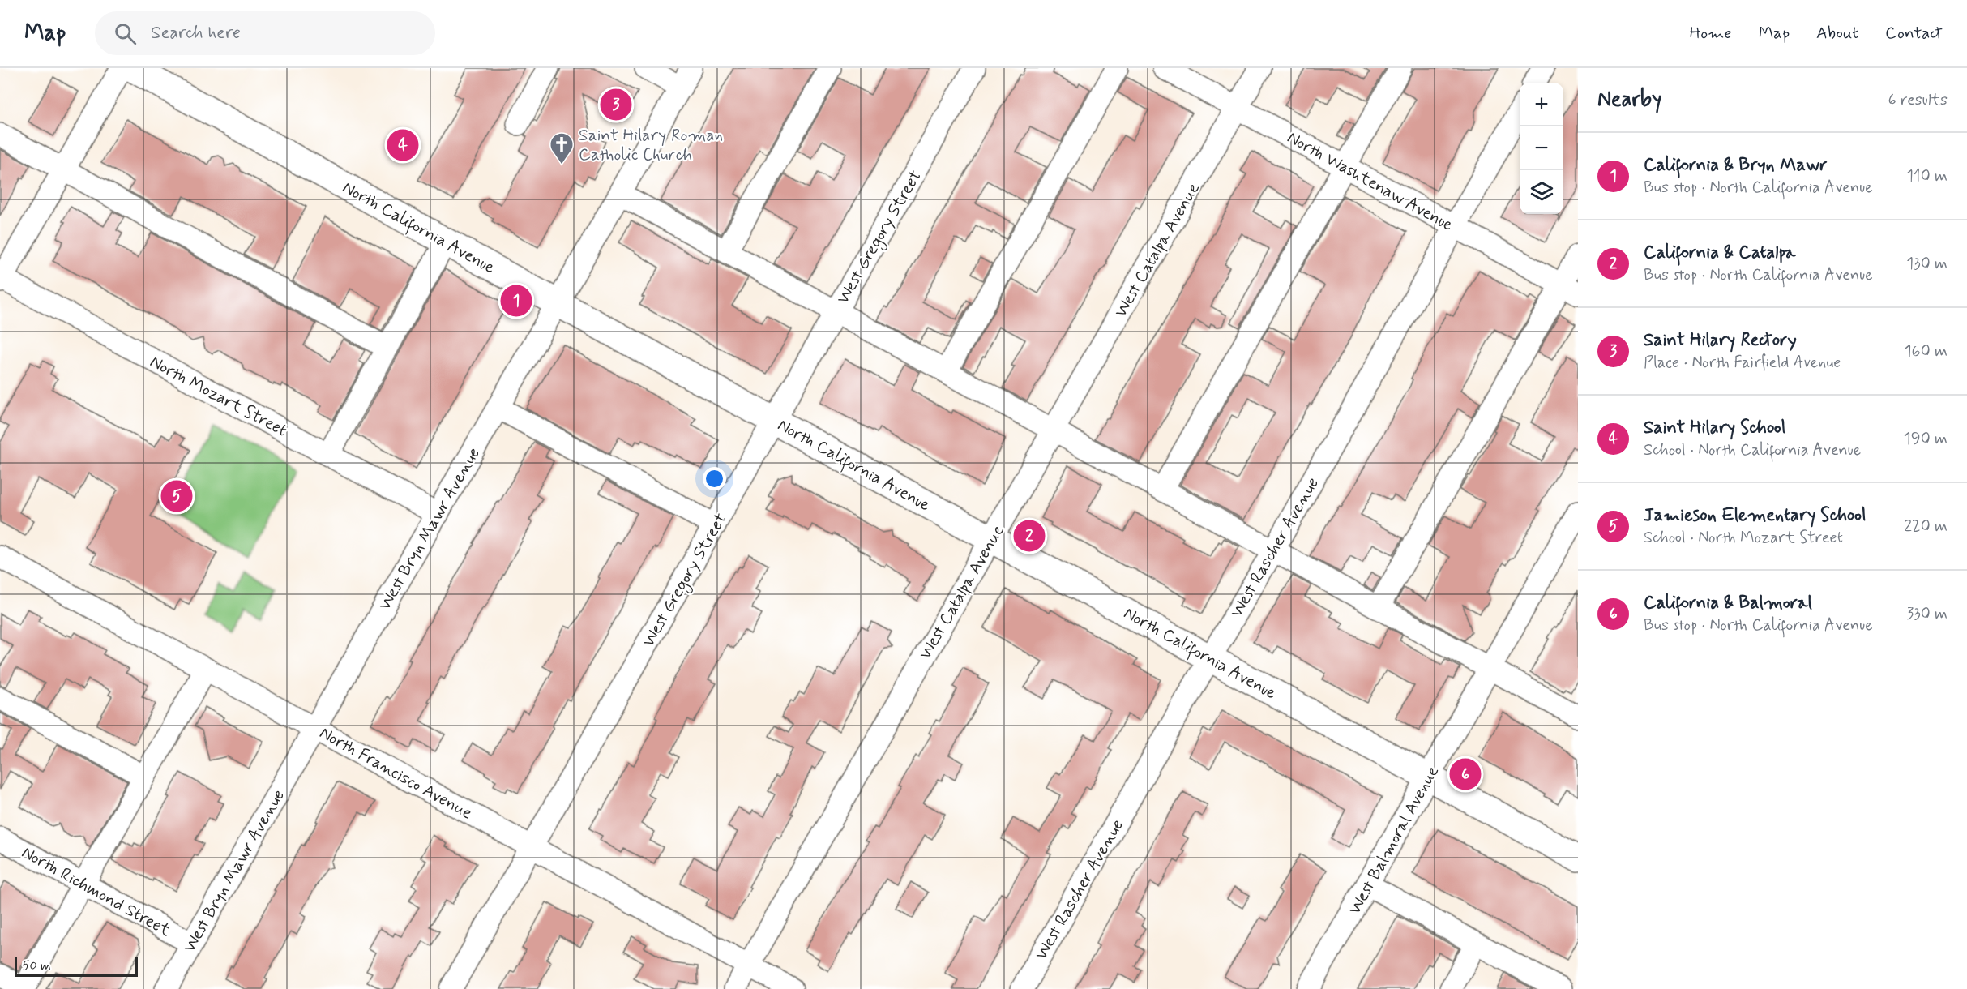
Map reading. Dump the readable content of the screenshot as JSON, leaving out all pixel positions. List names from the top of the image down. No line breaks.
{"streets":{"main road":["North California Avenue"],"street":["North Washtenaw Avenue","West Gregory Street","West Catalpa Avenue","North Mozart Street","West Bryn Mawr Avenue","West Rascher Avenue","North Francisco Avenue","West Balmoral Avenue","North Richmond Street"]},"crossings":[["North Washtenaw Avenue","West Catalpa Avenue"],["North Washtenaw Avenue","West Rascher Avenue"],["North California Avenue","West Gregory Street"],["North California Avenue","West Catalpa Avenue"],["North California Avenue","West Bryn Mawr Avenue"],["North California Avenue","West Rascher Avenue"],["North California Avenue","West Balmoral Avenue"],["West Gregory Street","North Francisco Avenue"],["West Catalpa Avenue","North Francisco Avenue"],["North Mozart Street","West Bryn Mawr Avenue"],["West Bryn Mawr Avenue","North Francisco Avenue"],["West Bryn Mawr Avenue","North Richmond Street"]],"places":{"church":["Saint Hilary Roman Catholic Church"]},"scale_bar":"50 m","page":{"header":"Map","search":"Search here","nav":["Home","Map","About","Contact"],"heading":["Nearby","6 results"],"map_buttons":["+","−"],"pins":["3","4","1","5","2","6"],"list":[{"mark":"1","name":"California & Bryn Mawr","note":"Bus stop · North California Avenue","value":"110 m"},{"mark":"2","name":"California & Catalpa","note":"Bus stop · North California Avenue","value":"130 m"},{"mark":"3","name":"Saint Hilary Rectory","note":"Place · North Fairfield Avenue","value":"160 m"},{"mark":"4","name":"Saint Hilary School","note":"School · North California Avenue","value":"190 m"},{"mark":"5","name":"Jamieson Elementary School","note":"School · North Mozart Street","value":"220 m"},{"mark":"6","name":"California & Balmoral","note":"Bus stop · North California Avenue","value":"330 m"}],"scale":"50 m"}}
